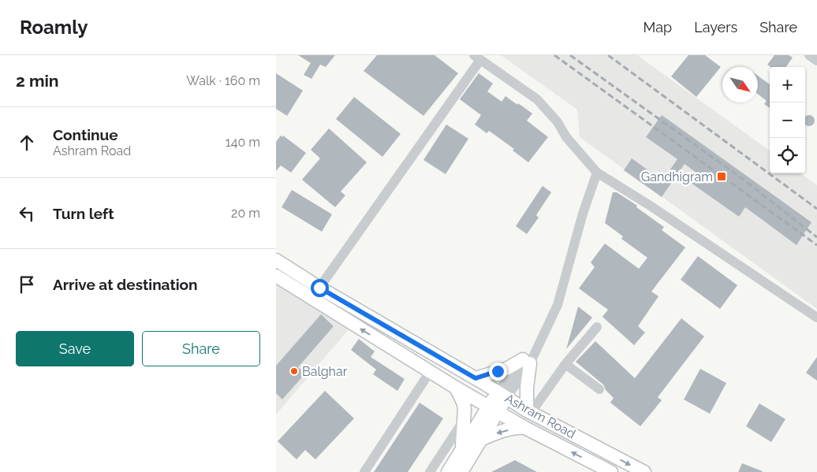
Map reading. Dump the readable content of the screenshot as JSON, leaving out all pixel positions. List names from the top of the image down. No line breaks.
{"streets":{"main road":["Ashram Road"]},"places":{"transit":["Gandhigram"],"other":["Balghar"]},"north":"bottom right","page":{"header":"Roamly","nav":["Map","Layers","Share"],"heading":["2 min","Walk · 160 m"],"map_buttons":["+","−"],"list":[["Continue","Ashram Road","140 m"],["Turn left","20 m"],"Arrive at destination"],"buttons":["Save","Share"]}}
